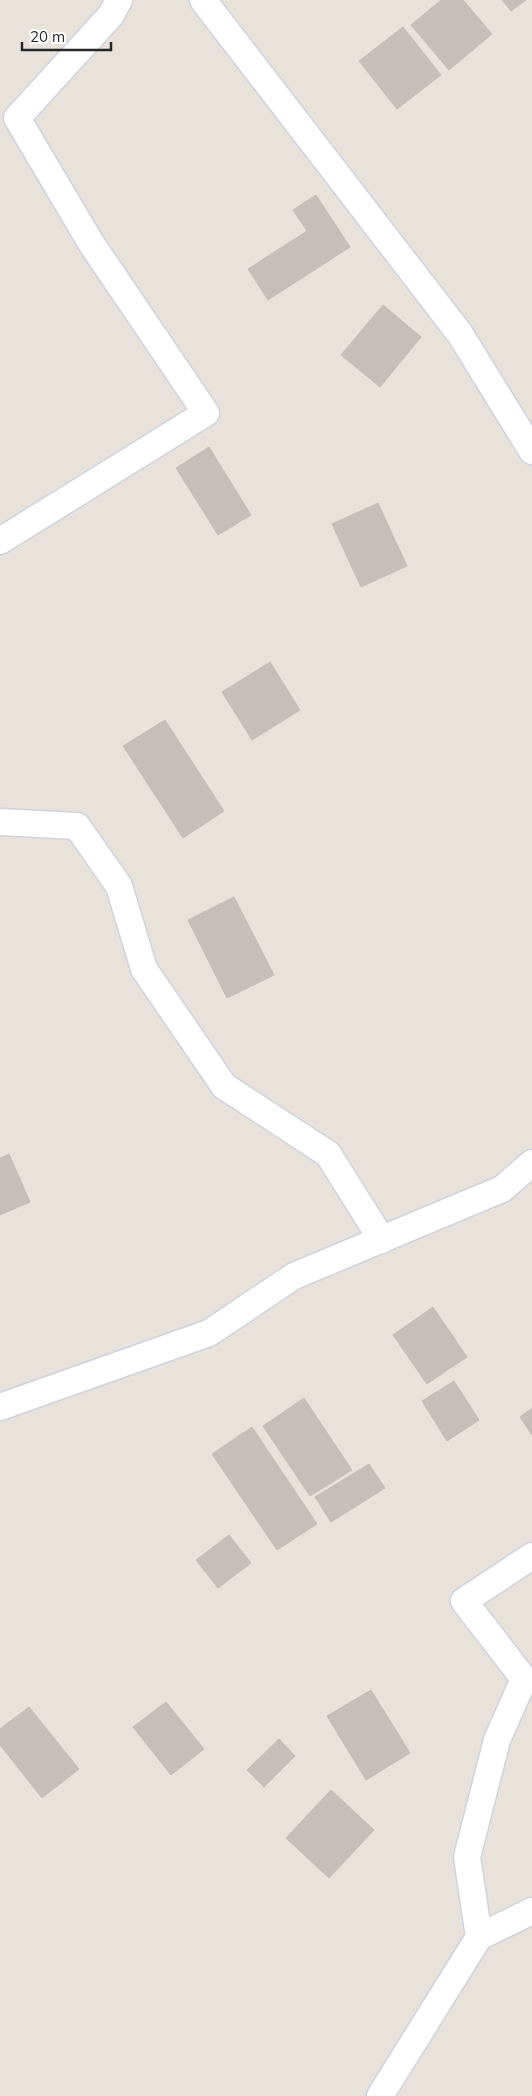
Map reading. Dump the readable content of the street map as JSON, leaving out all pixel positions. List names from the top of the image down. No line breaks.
{"scale_bar":"20 m"}
